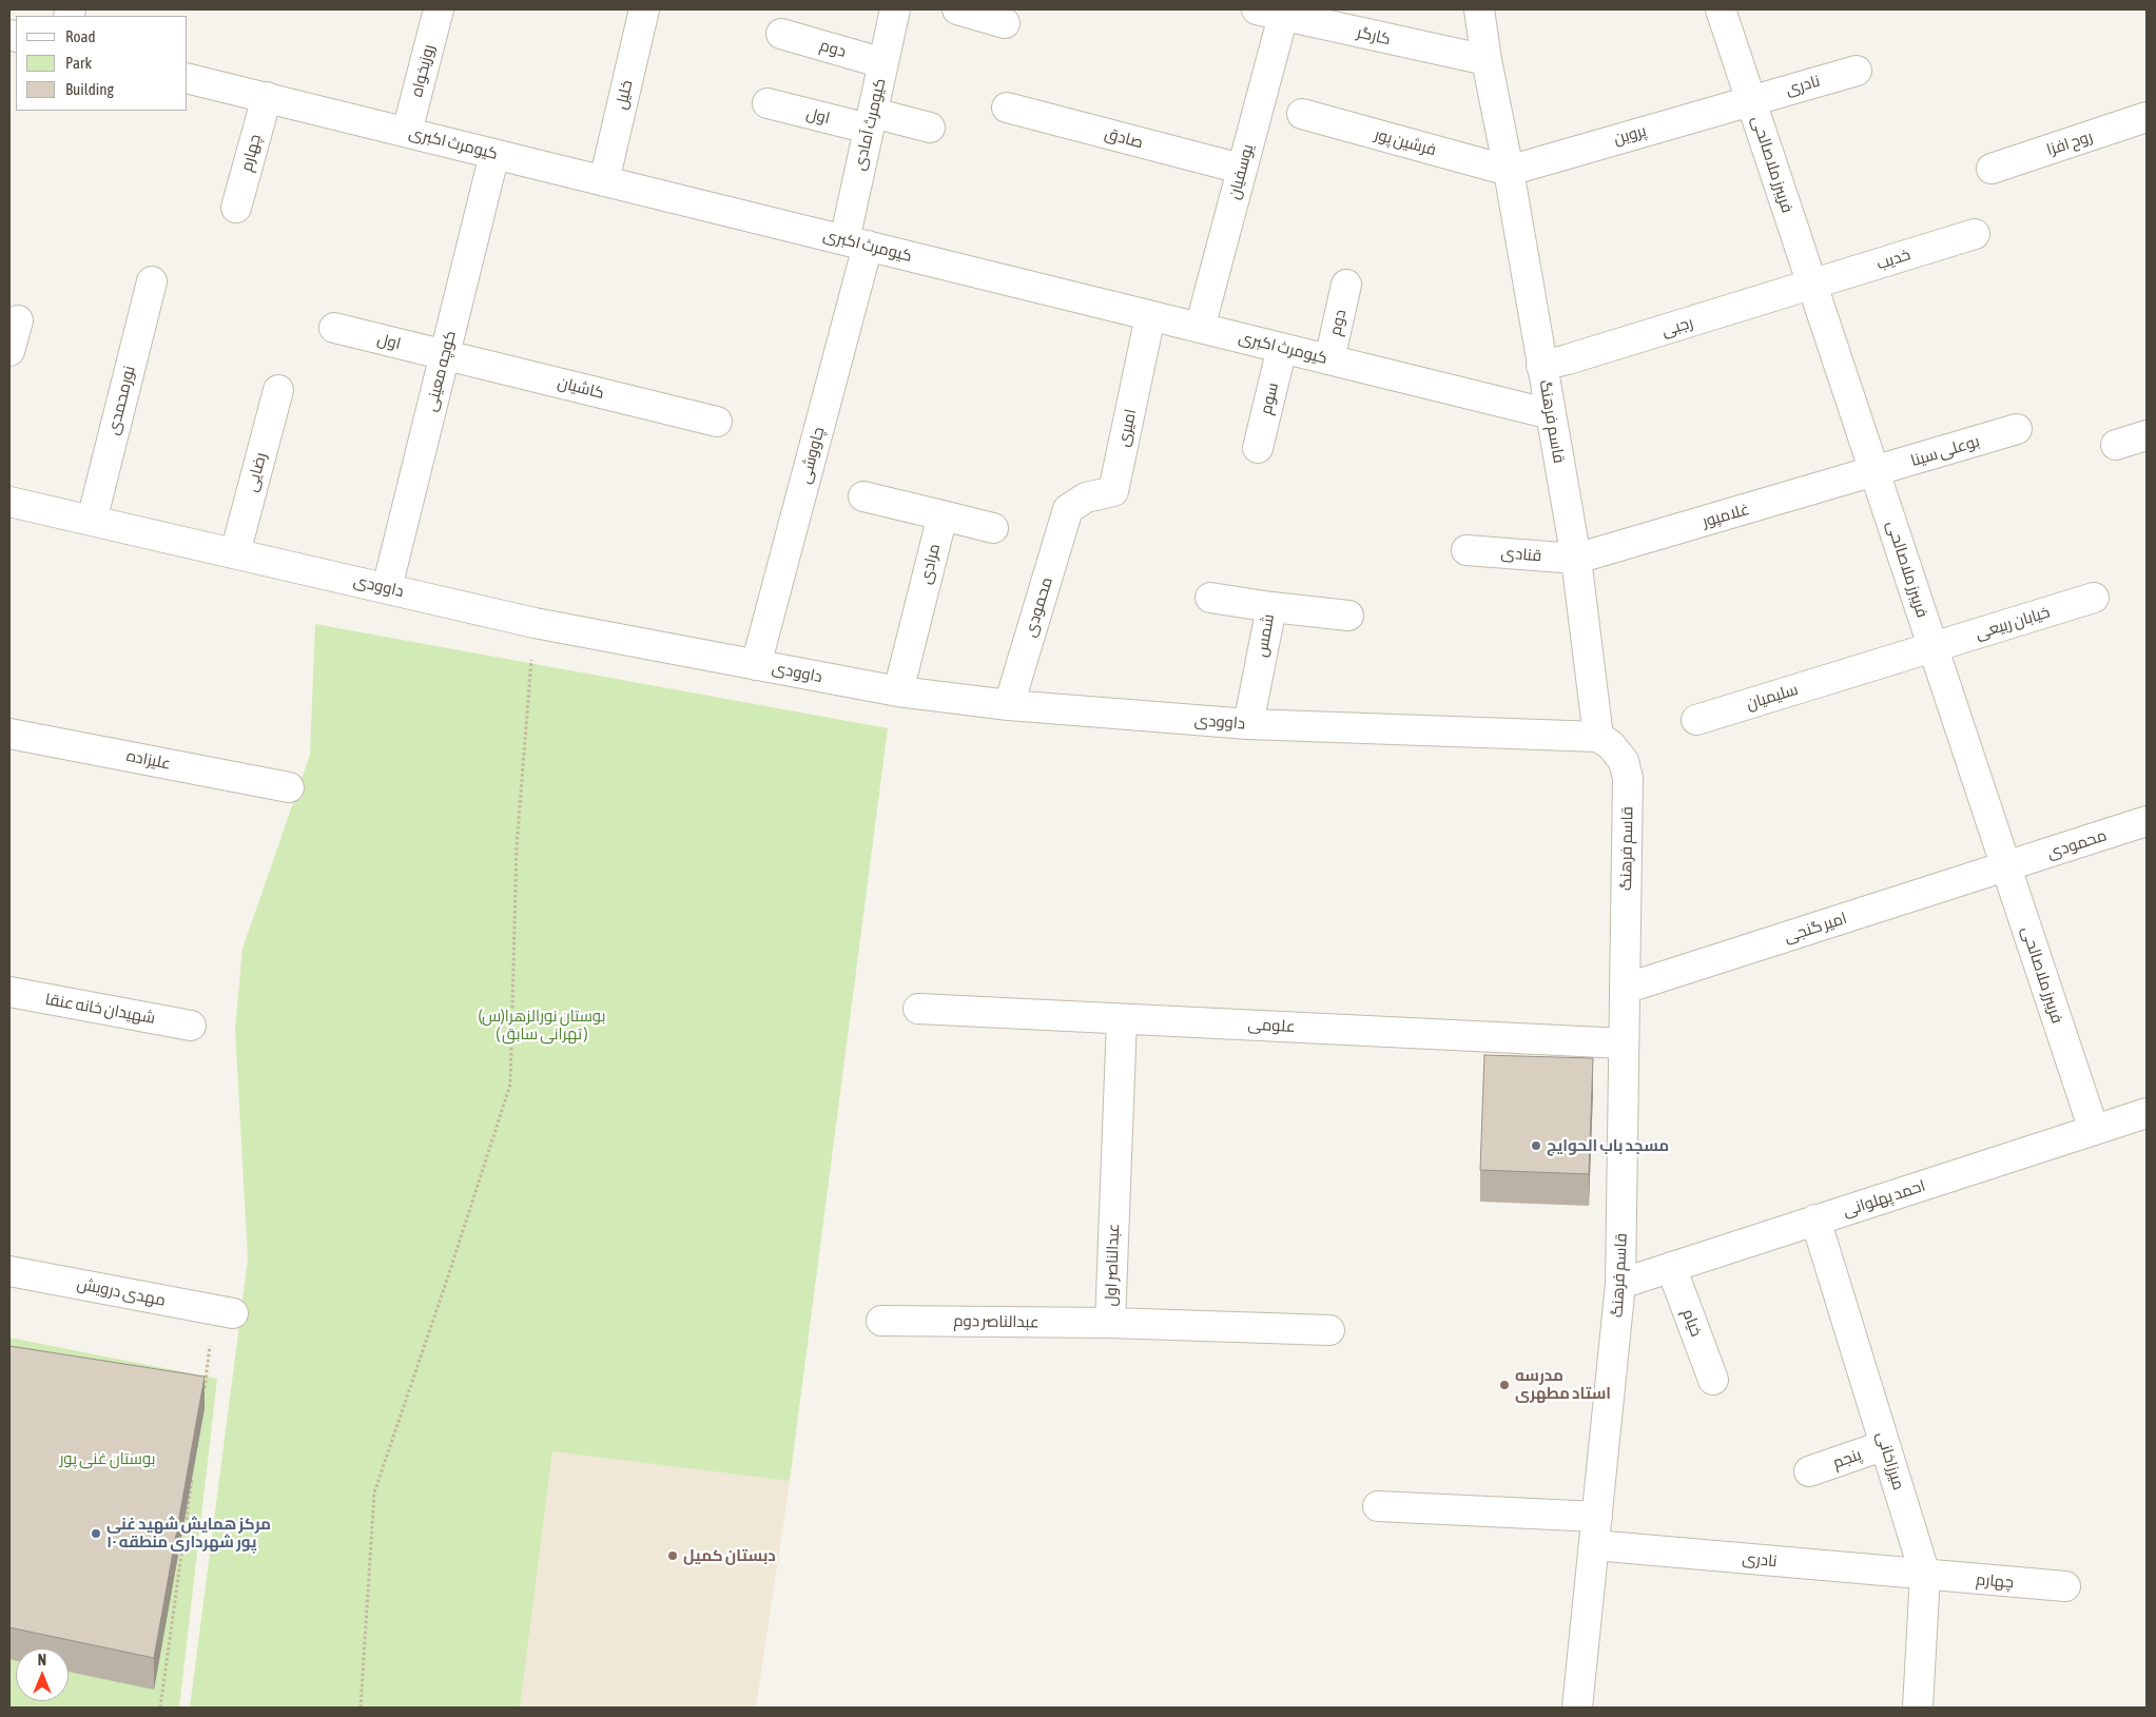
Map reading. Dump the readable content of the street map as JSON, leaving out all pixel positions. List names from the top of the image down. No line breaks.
{"streets":{"street":["کارگر","دوم","روزیخواه","نادری","خلیل","اول","کیومرث آمادی","پروین","صادق","فرشین پور","کیومرث اکبری","روح افزا","چهارم","فریبرز ملاصالحی","یوسفیان","خدیب","رجبی","کوچه معینی","کاشیان","سوم","نورمحمدی","قاسم فرهنگ","امیری","بوعلی سینا","چاووشی","رضایی","غلامپور","قنادی","مرادی","داوودی","محمودی","خیابان ربیعی","شمس","سلیمیان","علیزاده","امیر گنجی","شهیدان خانه‌ عنقا","علومی","احمد پهلوانی","عبدالناصر اول","مهدی درویش","عبدالناصر دوم","خیام","پنجم","میرزاخانی"]},"crossings":[["کارگر","یوسفیان"],["کارگر","قاسم فرهنگ"],["دوم","کیومرث آمادی"],["دوم","کیومرث اکبری"],["روزیخواه","کیومرث اکبری"],["نادری","پروین"],["نادری","چهارم"],["نادری","فریبرز ملاصالحی"],["نادری","قاسم فرهنگ"],["نادری","میرزاخانی"],["خلیل","کیومرث اکبری"],["اول","کیومرث آمادی"],["اول","کوچه معینی"],["اول","کاشیان"],["کیومرث آمادی","کیومرث اکبری"],["کیومرث آمادی","چاووشی"],["پروین","فرشین پور"],["پروین","فریبرز ملاصالحی"],["پروین","قاسم فرهنگ"],["صادق","یوسفیان"],["فرشین پور","قاسم فرهنگ"],["کیومرث اکبری","چهارم"],["کیومرث اکبری","یوسفیان"],["کیومرث اکبری","کوچه معینی"],["کیومرث اکبری","سوم"],["کیومرث اکبری","قاسم فرهنگ"],["کیومرث اکبری","امیری"],["کیومرث اکبری","چاووشی"],["چهارم","میرزاخانی"],["فریبرز ملاصالحی","خدیب"],["فریبرز ملاصالحی","رجبی"],["فریبرز ملاصالحی","بوعلی سینا"],["فریبرز ملاصالحی","غلامپور"],["فریبرز ملاصالحی","محمودی"],["فریبرز ملاصالحی","خیابان ربیعی"],["فریبرز ملاصالحی","سلیمیان"],["فریبرز ملاصالحی","امیر گنجی"],["فریبرز ملاصالحی","احمد پهلوانی"],["خدیب","رجبی"],["رجبی","قاسم فرهنگ"],["کوچه معینی","کاشیان"],["کوچه معینی","داوودی"],["نورمحمدی","داوودی"],["قاسم فرهنگ","غلامپور"],["قاسم فرهنگ","قنادی"],["قاسم فرهنگ","داوودی"],["قاسم فرهنگ","امیر گنجی"],["قاسم فرهنگ","علومی"],["قاسم فرهنگ","احمد پهلوانی"],["امیری","محمودی"],["بوعلی سینا","غلامپور"],["چاووشی","داوودی"],["رضایی","داوودی"],["غلامپور","قنادی"],["مرادی","داوودی"],["داوودی","محمودی"],["داوودی","شمس"],["محمودی","امیر گنجی"],["خیابان ربیعی","سلیمیان"],["علومی","عبدالناصر اول"],["احمد پهلوانی","خیام"],["احمد پهلوانی","میرزاخانی"],["عبدالناصر اول","عبدالناصر دوم"],["پنجم","میرزاخانی"]],"parks":["بوستان نورالزهرا(س) ( تهرانی سابق )","بوستان غنی پور"],"places":["مسجد باب الحوایج","مدرسه استاد مطهری","مرکز همایش شهید غنی پور شهرداری منطقه ۱۰","دبستان کمیل"],"legend":["Road","Park","Building"],"north":"top"}
